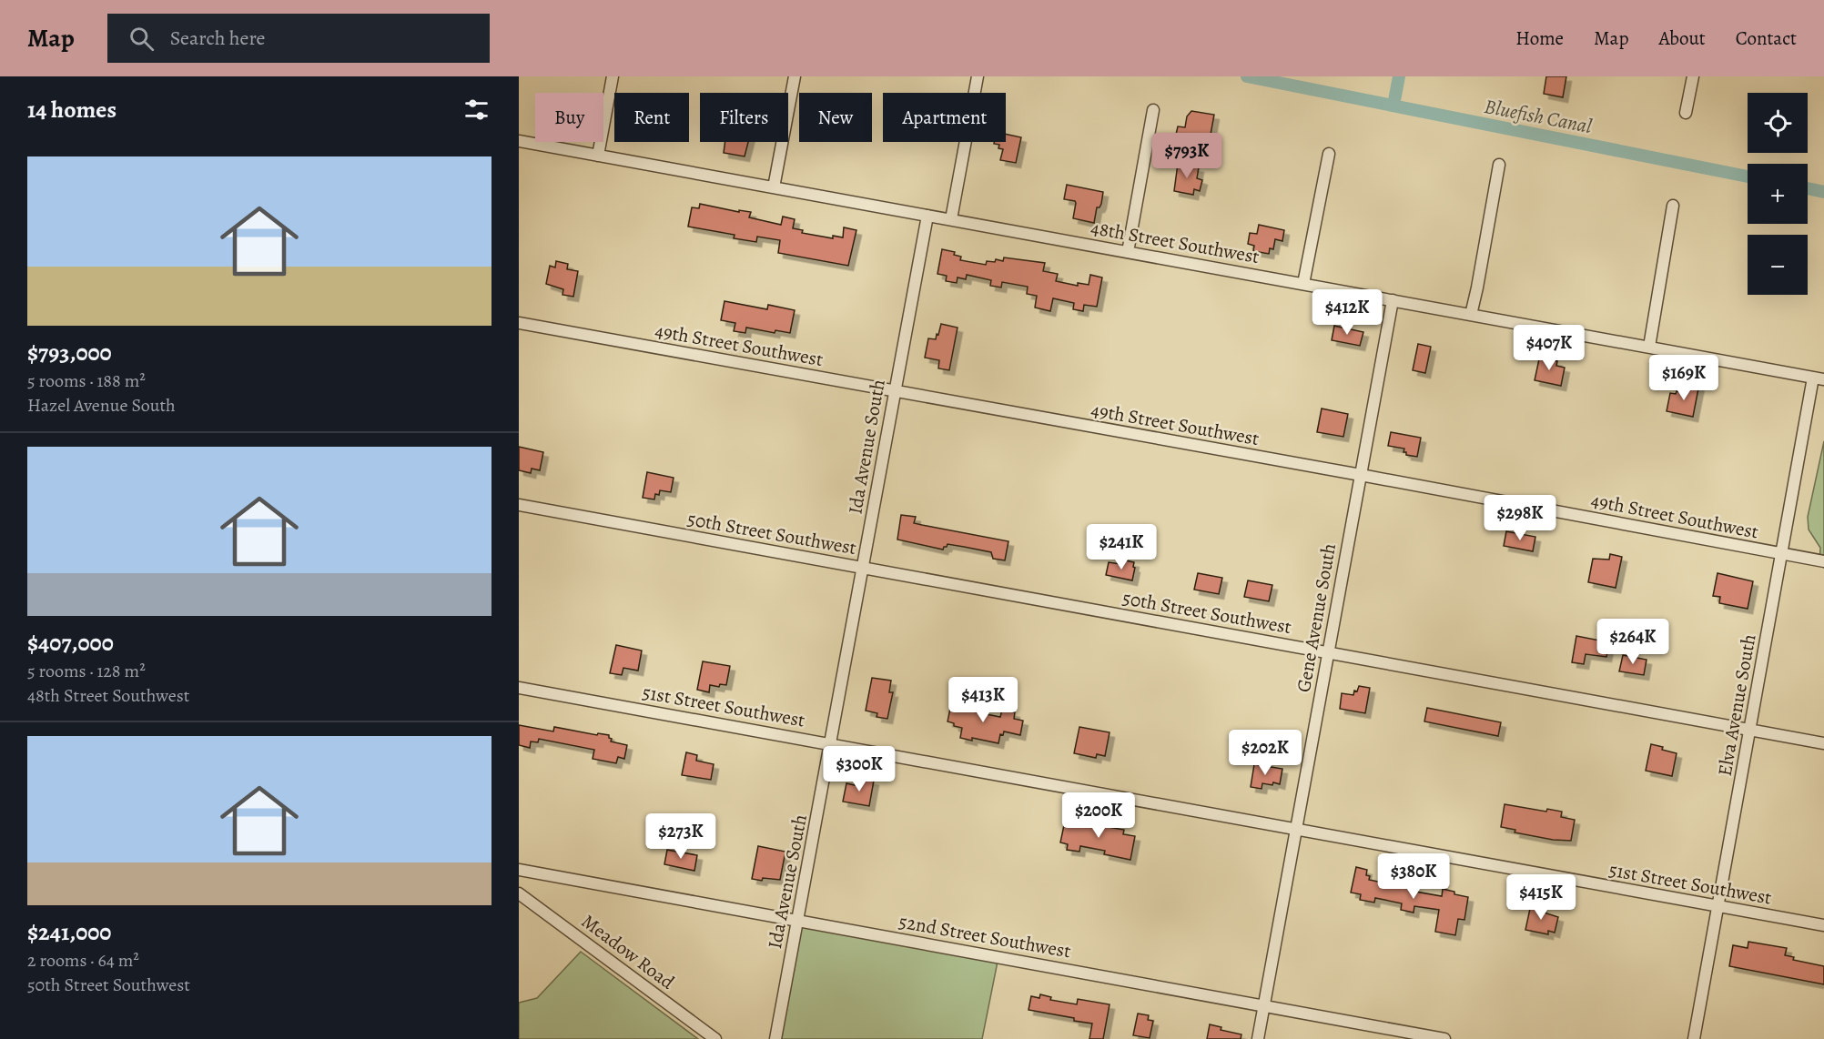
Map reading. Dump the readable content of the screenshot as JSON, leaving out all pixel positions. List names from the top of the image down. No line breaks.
{"streets":{"street":["48th Street Southwest","49th Street Southwest","Ida Avenue South","50th Street Southwest","Gene Avenue South","Elva Avenue South","51st Street Southwest","52nd Street Southwest","Meadow Road"]},"crossings":[["48th Street Southwest","Ida Avenue South"],["48th Street Southwest","Gene Avenue South"],["48th Street Southwest","Elva Avenue South"],["49th Street Southwest","Ida Avenue South"],["49th Street Southwest","Gene Avenue South"],["49th Street Southwest","Elva Avenue South"],["Ida Avenue South","50th Street Southwest"],["Ida Avenue South","51st Street Southwest"],["Ida Avenue South","52nd Street Southwest"],["50th Street Southwest","Gene Avenue South"],["50th Street Southwest","Elva Avenue South"],["Gene Avenue South","51st Street Southwest"],["Gene Avenue South","52nd Street Southwest"],["Elva Avenue South","51st Street Southwest"]],"water":["Bluefish Canal"],"page":{"header":"Map","search":"Search here","nav":["Home","Map","About","Contact"],"heading":"14 homes","map_buttons":["+","−"],"chip":["Buy","Rent","Filters","New","Apartment"],"price":["$793K","$412K","$407K","$169K","$298K","$241K","$264K","$413K","$202K","$300K","$200K","$273K","$380K","$415K"],"list":[{"name":"$793,000","note":"5 rooms · 188 m² · Hazel Avenue South"},{"name":"$407,000","note":"5 rooms · 128 m² · 48th Street Southwest"},{"name":"$241,000","note":"2 rooms · 64 m² · 50th Street Southwest"}]}}
